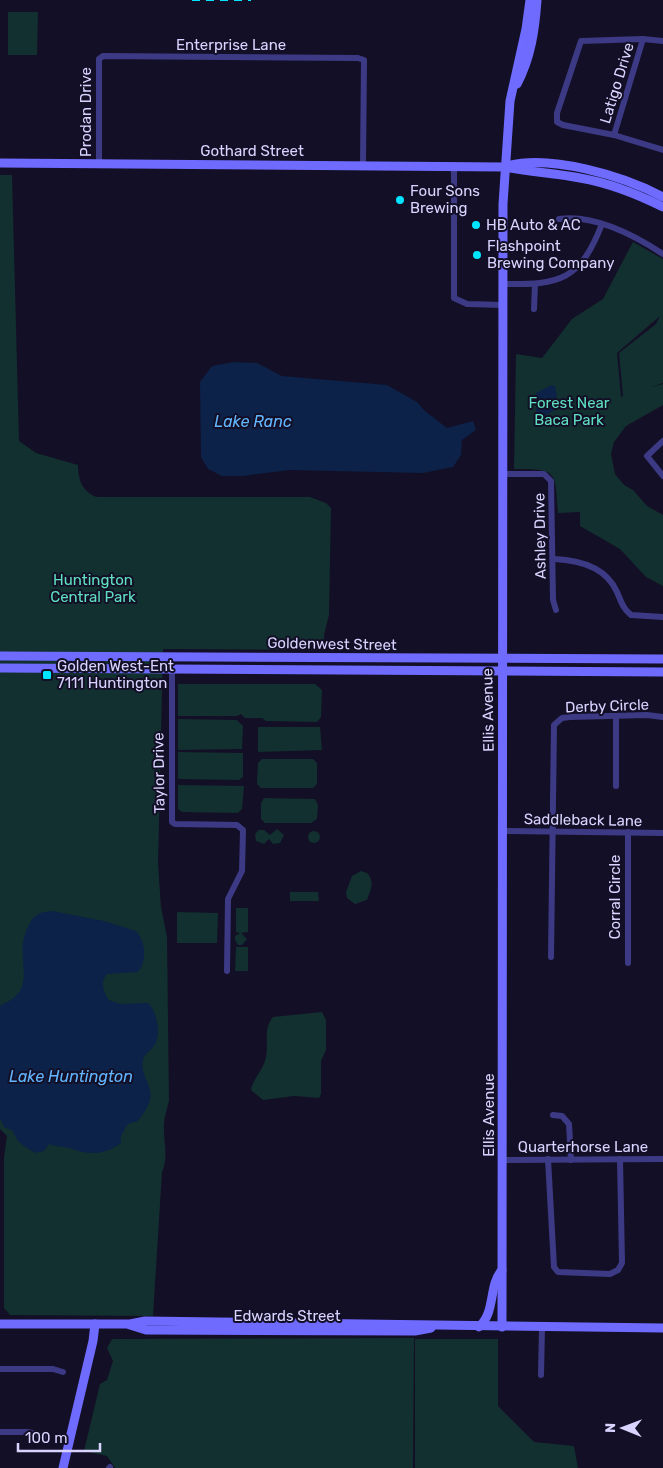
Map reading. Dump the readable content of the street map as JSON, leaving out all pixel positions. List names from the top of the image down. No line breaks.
{"streets":{"street":["Enterprise Lane","Latigo Drive","Prodan Drive","Gothard Street","Ashley Drive","Goldenwest Street","Derby Circle","Ellis Avenue","Taylor Drive","Saddleback Lane","Corral Circle","Quarterhorse Lane","Edwards Street"]},"crossings":[["Enterprise Lane","Prodan Drive"],["Enterprise Lane","Gothard Street"],["Prodan Drive","Gothard Street"],["Gothard Street","Ellis Avenue"],["Ashley Drive","Ellis Avenue"],["Goldenwest Street","Ellis Avenue"],["Goldenwest Street","Taylor Drive"],["Derby Circle","Saddleback Lane"],["Ellis Avenue","Saddleback Lane"],["Ellis Avenue","Quarterhorse Lane"],["Ellis Avenue","Edwards Street"],["Saddleback Lane","Corral Circle"]],"water":["Lake Ranc","Lake Huntington"],"parks":["Forest Near Baca Park","Huntington Central Park"],"places":{"other":["Four Sons Brewing","HB Auto & AC","Flashpoint Brewing Company"],"transit":["Golden West-Ent 7111 Huntington"]},"scale_bar":"100 m","north":"left"}
